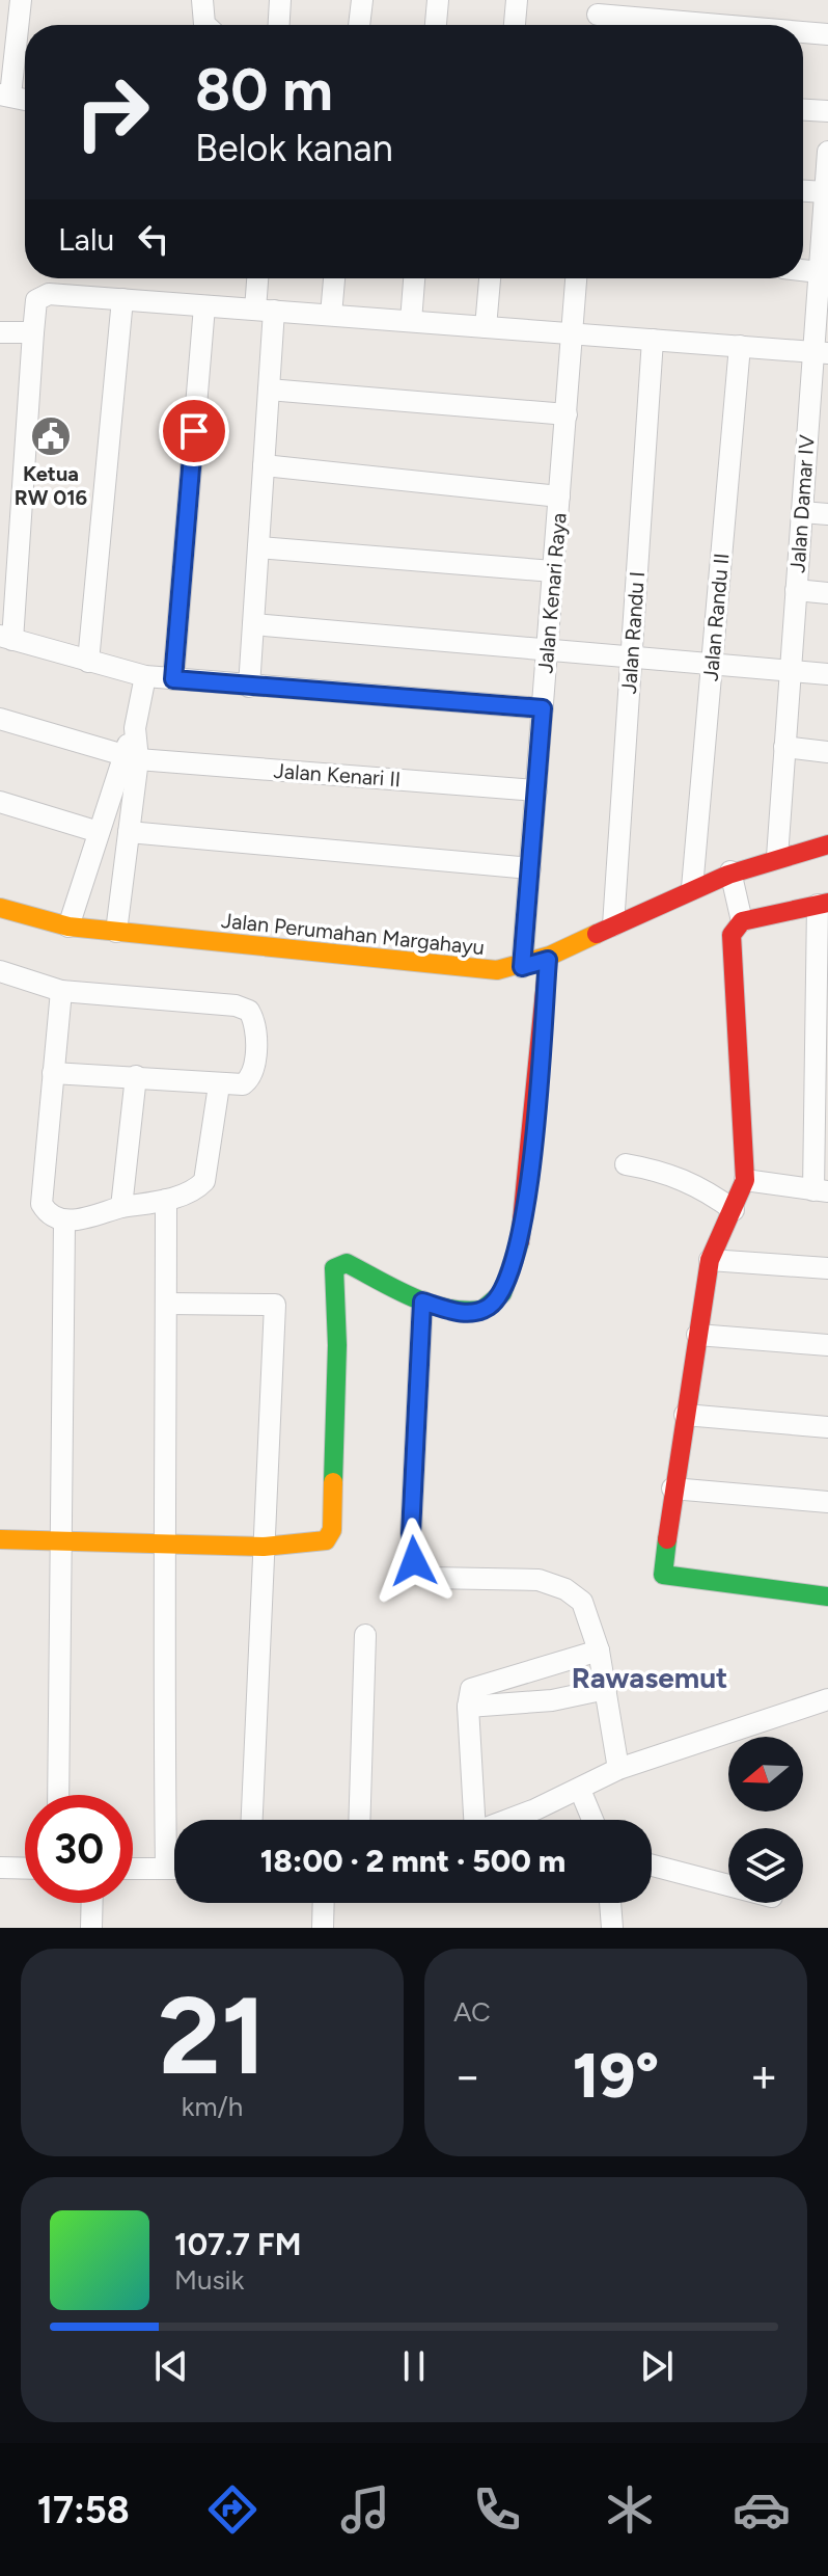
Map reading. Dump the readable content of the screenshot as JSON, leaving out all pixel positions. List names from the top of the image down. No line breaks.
{"streets":{"street":["Jalan Damar IV","Jalan Kenari Raya","Jalan Randu II","Jalan Randu I","Jalan Kenari II","Jalan Perumahan Margahayu"]},"crossings":[["Jalan Damar IV","Jalan Perumahan Margahayu"],["Jalan Kenari Raya","Jalan Kenari II"],["Jalan Kenari Raya","Jalan Perumahan Margahayu"],["Jalan Randu II","Jalan Perumahan Margahayu"],["Jalan Randu I","Jalan Perumahan Margahayu"]],"districts":["Rawasemut"],"places":{"public building":["Ketua RW 016"]},"north":"left","page":{"turn":["80 m","Belok kanan"],"then":"Lalu","limit":"30","trip":"18:00 · 2 mnt · 500 m","tile":[["21","km/h"],"AC"],"heat":["−","19°","+"],"song":["107.7 FM","Musik"],"tabs":"17:58"}}
